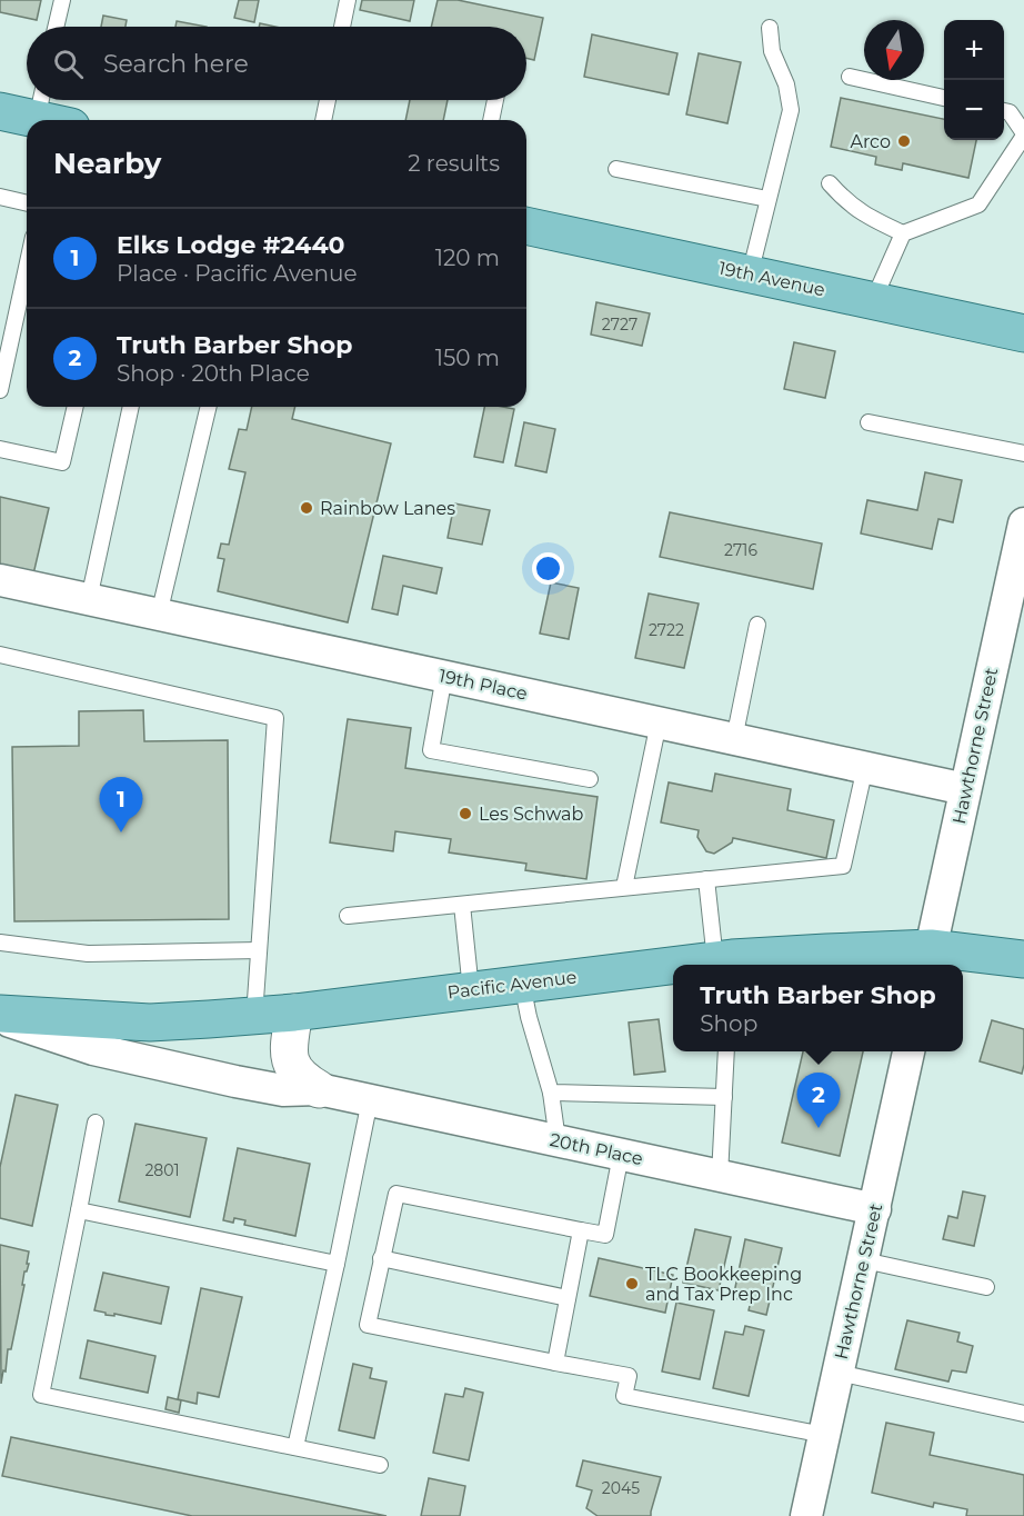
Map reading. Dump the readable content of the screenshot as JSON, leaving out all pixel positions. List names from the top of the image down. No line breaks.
{"streets":{"main road":["19th Avenue","Pacific Avenue"],"street":["19th Place","Hawthorne Street","20th Place"]},"crossings":[["19th Place","Hawthorne Street"],["Hawthorne Street","Pacific Avenue"],["Hawthorne Street","20th Place"],["Pacific Avenue","20th Place"]],"places":["Arco","Rainbow Lanes","Les Schwab","TLC Bookkeeping and Tax Prep Inc"],"house_numbers":["2727","2716","2722","2801","2045"],"north":"bottom","page":{"map_buttons":["+","−"],"search":"Search here","heading":["Nearby","2 results"],"list":[{"mark":"1","name":"Elks Lodge #2440","note":"Place · Pacific Avenue","value":"120 m"},{"mark":"2","name":"Truth Barber Shop","note":"Shop · 20th Place","value":"150 m"}],"pins":["1","2"],"popup":["Truth Barber Shop","Shop"]}}
